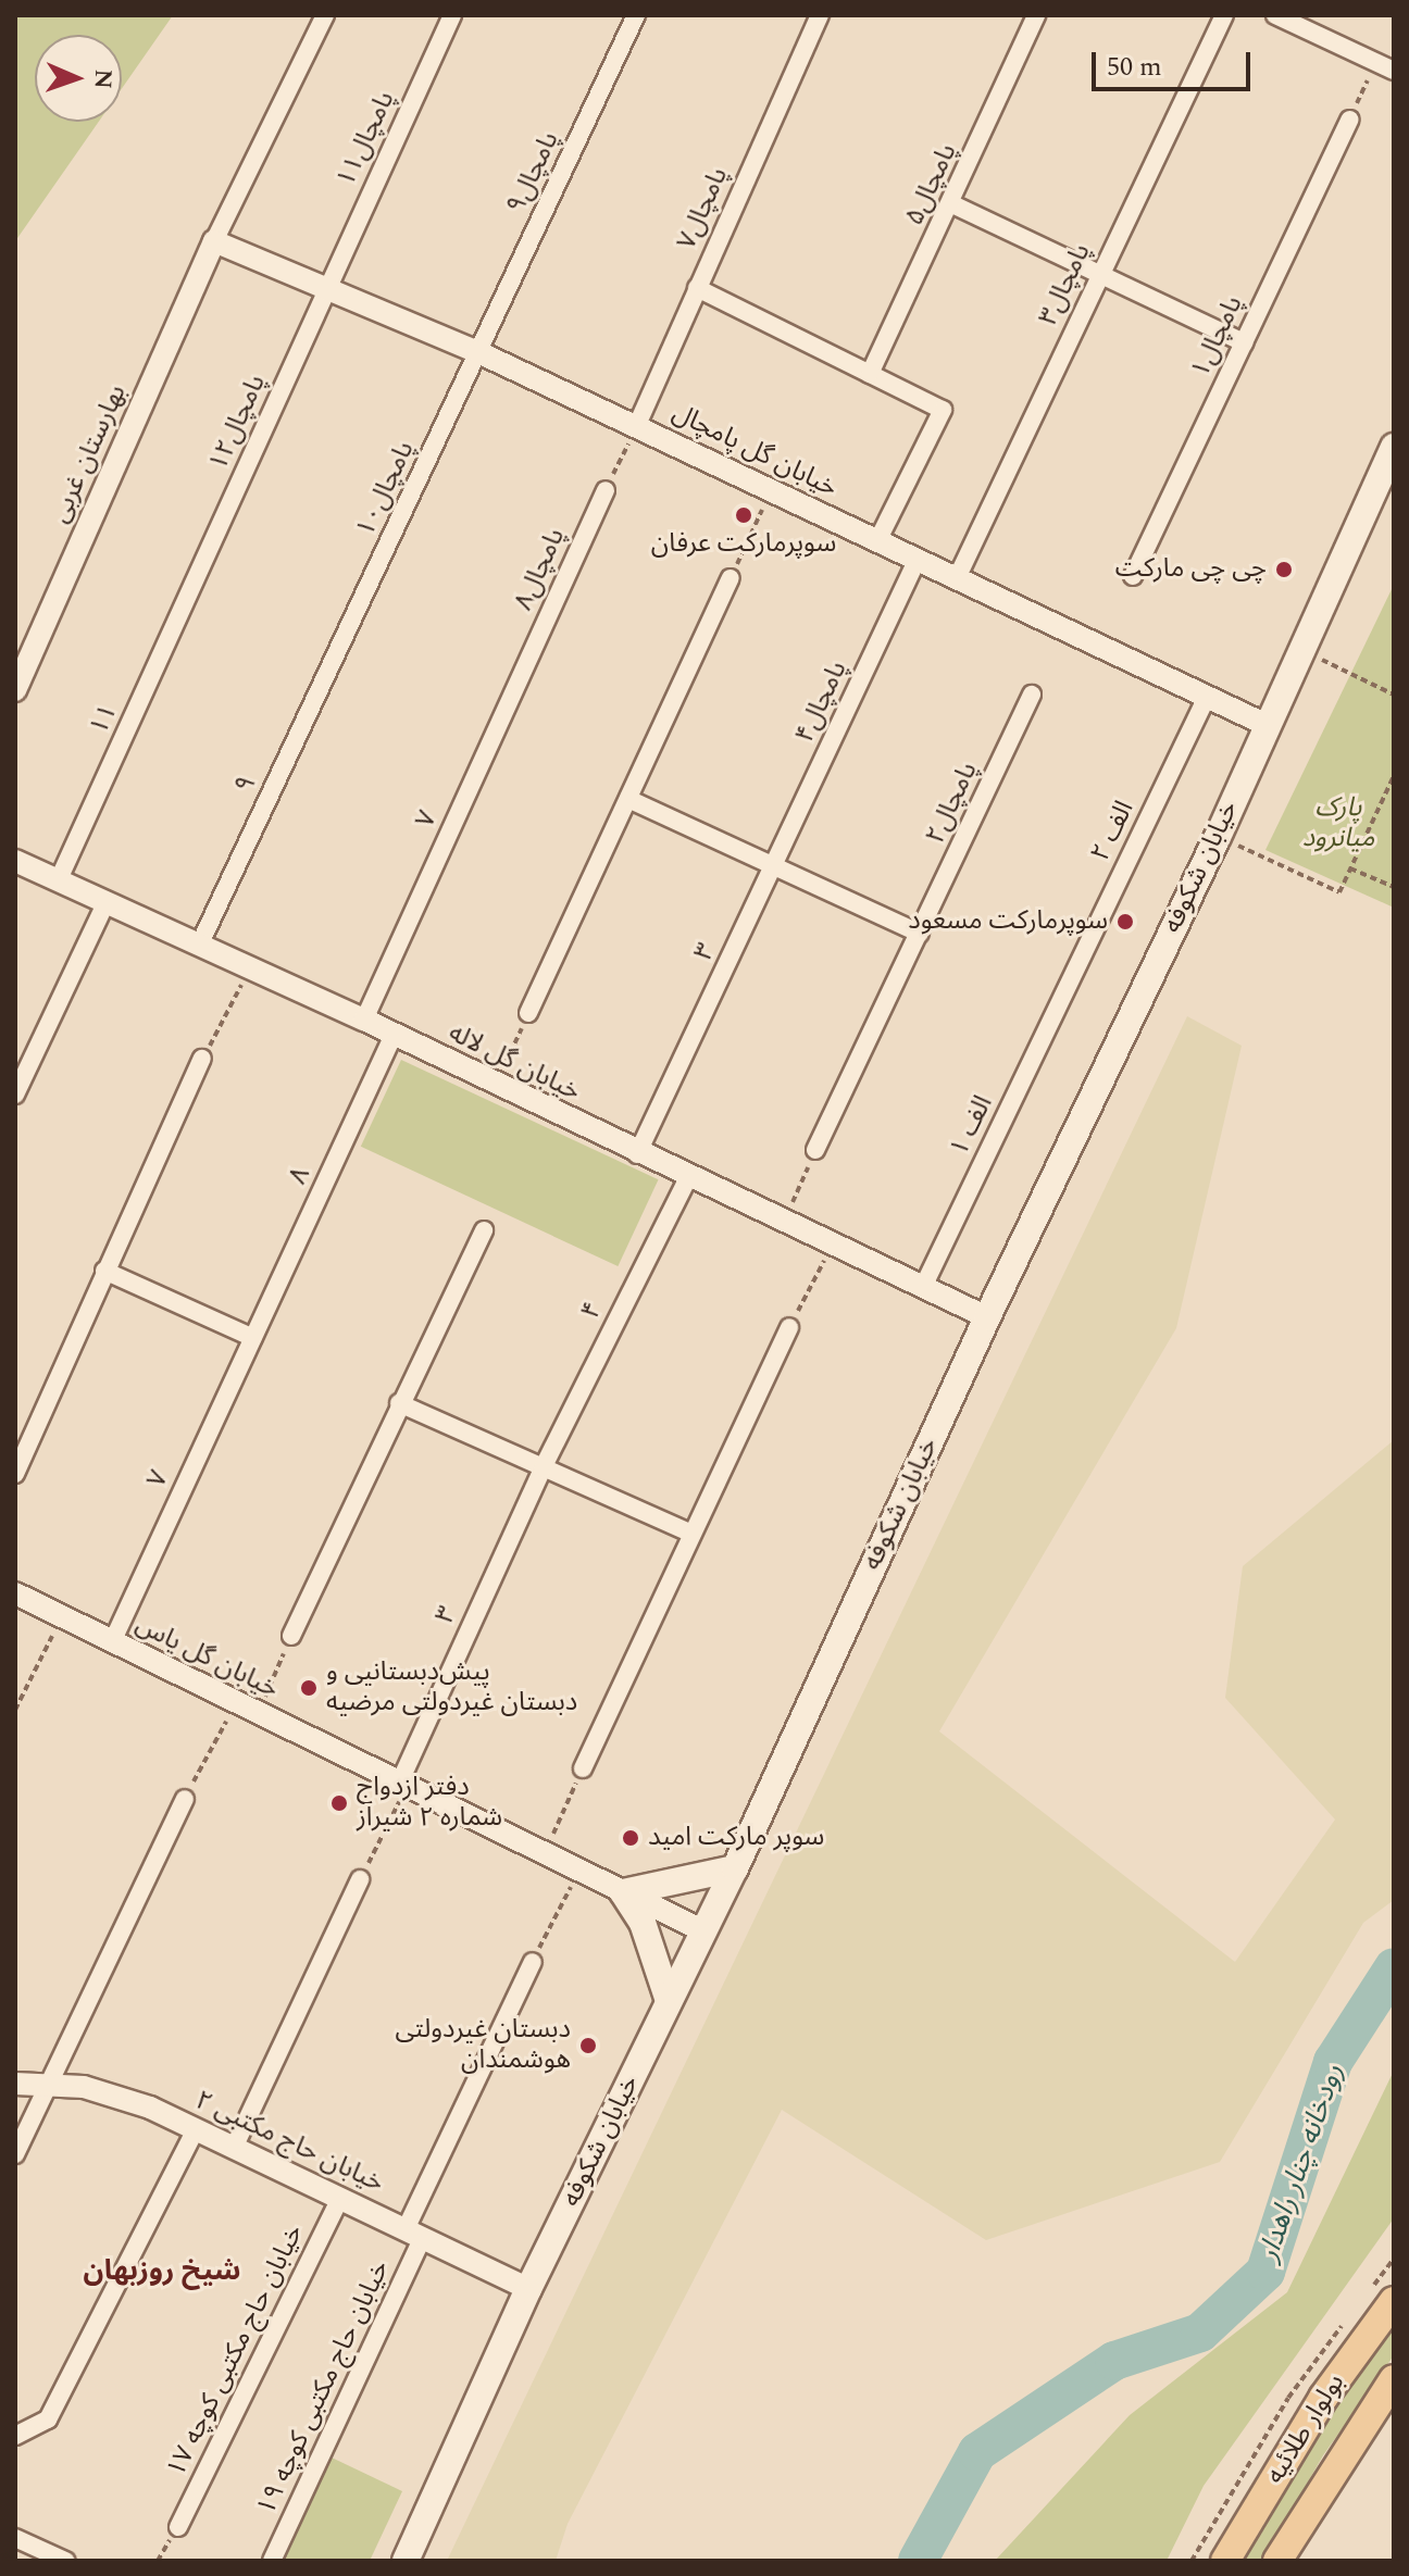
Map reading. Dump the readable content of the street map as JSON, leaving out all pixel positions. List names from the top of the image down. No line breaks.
{"streets":{"main road":["خیابان شکوفه","بولوار طلائیه"],"street":["پامچال۱۱","پامچال۹","پامچال۵","پامچال۷","پامچال۳","پامچال۱","پامچال۱۲","خیابان گل پامچال","بهارستان غربی","پامچال۱۰","پامچال۸","پامچال۴","۱۱","۹","پامچال۲","۷","۲ الف","۳","خیابان گل لاله","۱ الف","۸","۴","خیابان گل یاس","خیابان حاج مکتبی ۲","خیابان حاج مکتبی کوچه ۱۷","خیابان حاج مکتبی کوچه ۱۹"]},"crossings":[["پامچال۱۱","پامچال۱۲"],["پامچال۱۱","خیابان گل پامچال"],["پامچال۹","خیابان گل پامچال"],["پامچال۹","پامچال۱۰"],["پامچال۷","خیابان گل پامچال"],["پامچال۳","خیابان گل پامچال"],["پامچال۱۲","خیابان گل پامچال"],["پامچال۱۲","۱۱"],["خیابان گل پامچال","بهارستان غربی"],["خیابان گل پامچال","پامچال۱۰"],["خیابان گل پامچال","پامچال۴"],["خیابان گل پامچال","۲ الف"],["خیابان گل پامچال","خیابان شکوفه"],["پامچال۱۰","۹"],["پامچال۸","۷"],["پامچال۴","۳"],["۱۱","خیابان گل لاله"],["۹","خیابان گل لاله"],["۷","خیابان گل لاله"],["۷","۸"],["۷","خیابان گل یاس"],["۲ الف","۱ الف"],["خیابان شکوفه","خیابان گل لاله"],["خیابان شکوفه","خیابان گل یاس"],["خیابان شکوفه","خیابان حاج مکتبی ۲"],["۳","خیابان گل لاله"],["۳","۴"],["۳","خیابان گل یاس"],["خیابان گل لاله","۱ الف"],["خیابان گل لاله","۸"],["خیابان گل لاله","۴"],["خیابان حاج مکتبی ۲","خیابان حاج مکتبی کوچه ۱۷"],["خیابان حاج مکتبی ۲","خیابان حاج مکتبی کوچه ۱۹"]],"districts":["شیخ روزبهان"],"water":["رودخانه چنار راهدار"],"parks":["پارک میانرود"],"places":["سوپرمارکت عرفان","چی چی مارکت","سوپرمارکت مسعود","پیش‌دبستانیی و دبستان غیردولتی مرضیه","دفتر ازدواج شماره ۲ شیراز","سوپر مارکت امید","دبستان غیردولتی هوشمندان"],"scale_bar":"50 m","north":"right"}
